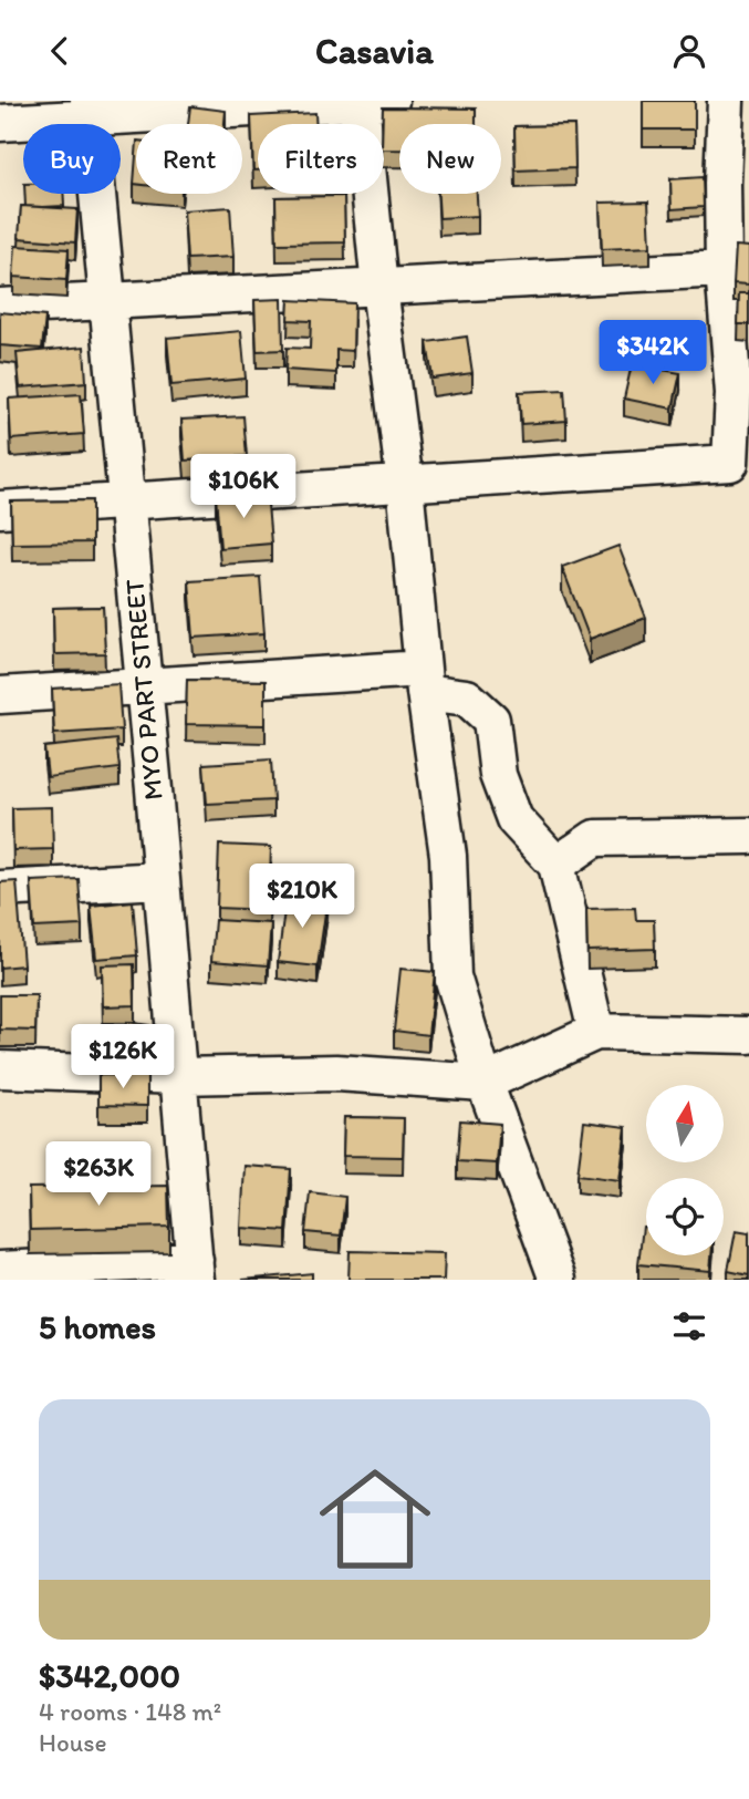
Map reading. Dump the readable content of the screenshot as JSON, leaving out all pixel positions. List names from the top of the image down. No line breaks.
{"streets":{"street":["MYO PART STREET"]},"north":"top","page":{"header":"Casavia","chip":["Buy","Rent","Filters","New"],"price":["$342K","$106K","$210K","$126K","$263K"],"heading":"5 homes","list":[{"name":"$342,000","note":"4 rooms · 148 m² · House"}]}}
